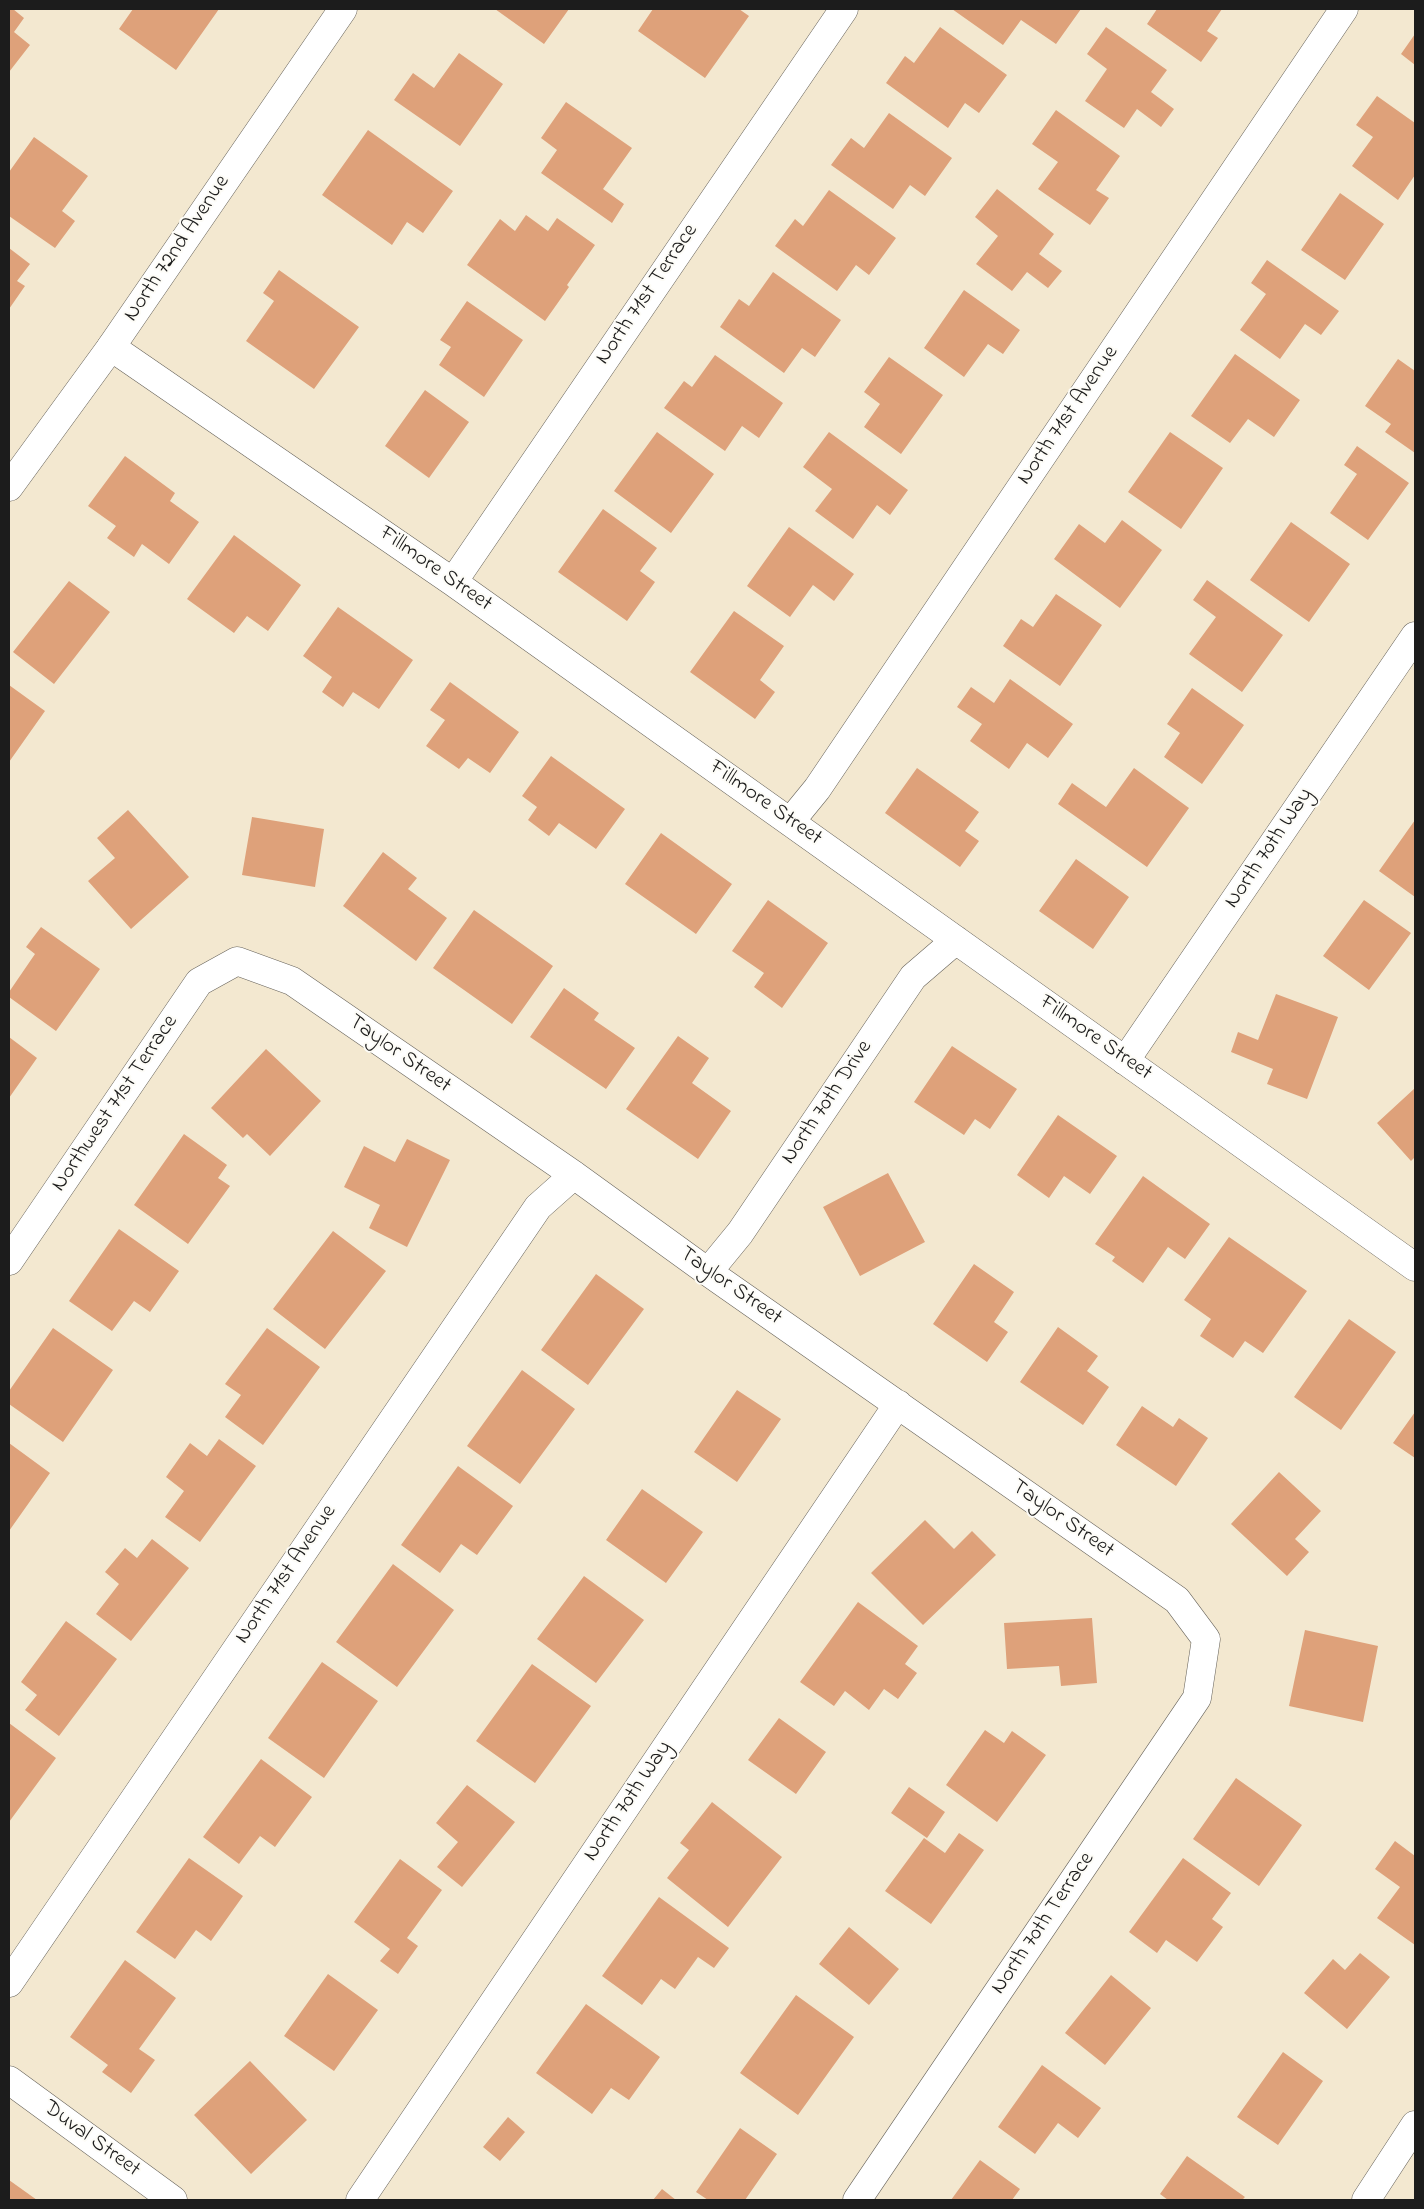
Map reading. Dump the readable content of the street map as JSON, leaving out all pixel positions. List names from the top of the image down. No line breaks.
{"streets":{"street":["North 72nd Avenue","North 71st Terrace","North 71st Avenue","Fillmore Street","North 70th Way","Taylor Street","North 70th Drive","Northwest 71st Terrace","North 70th Terrace","Duval Street"]},"crossings":[["North 72nd Avenue","Fillmore Street"],["North 71st Terrace","Fillmore Street"],["North 71st Avenue","Fillmore Street"],["North 71st Avenue","Taylor Street"],["Fillmore Street","North 70th Way"],["Fillmore Street","North 70th Drive"],["North 70th Way","Taylor Street"],["Taylor Street","North 70th Drive"],["Taylor Street","Northwest 71st Terrace"],["Taylor Street","North 70th Terrace"]]}
